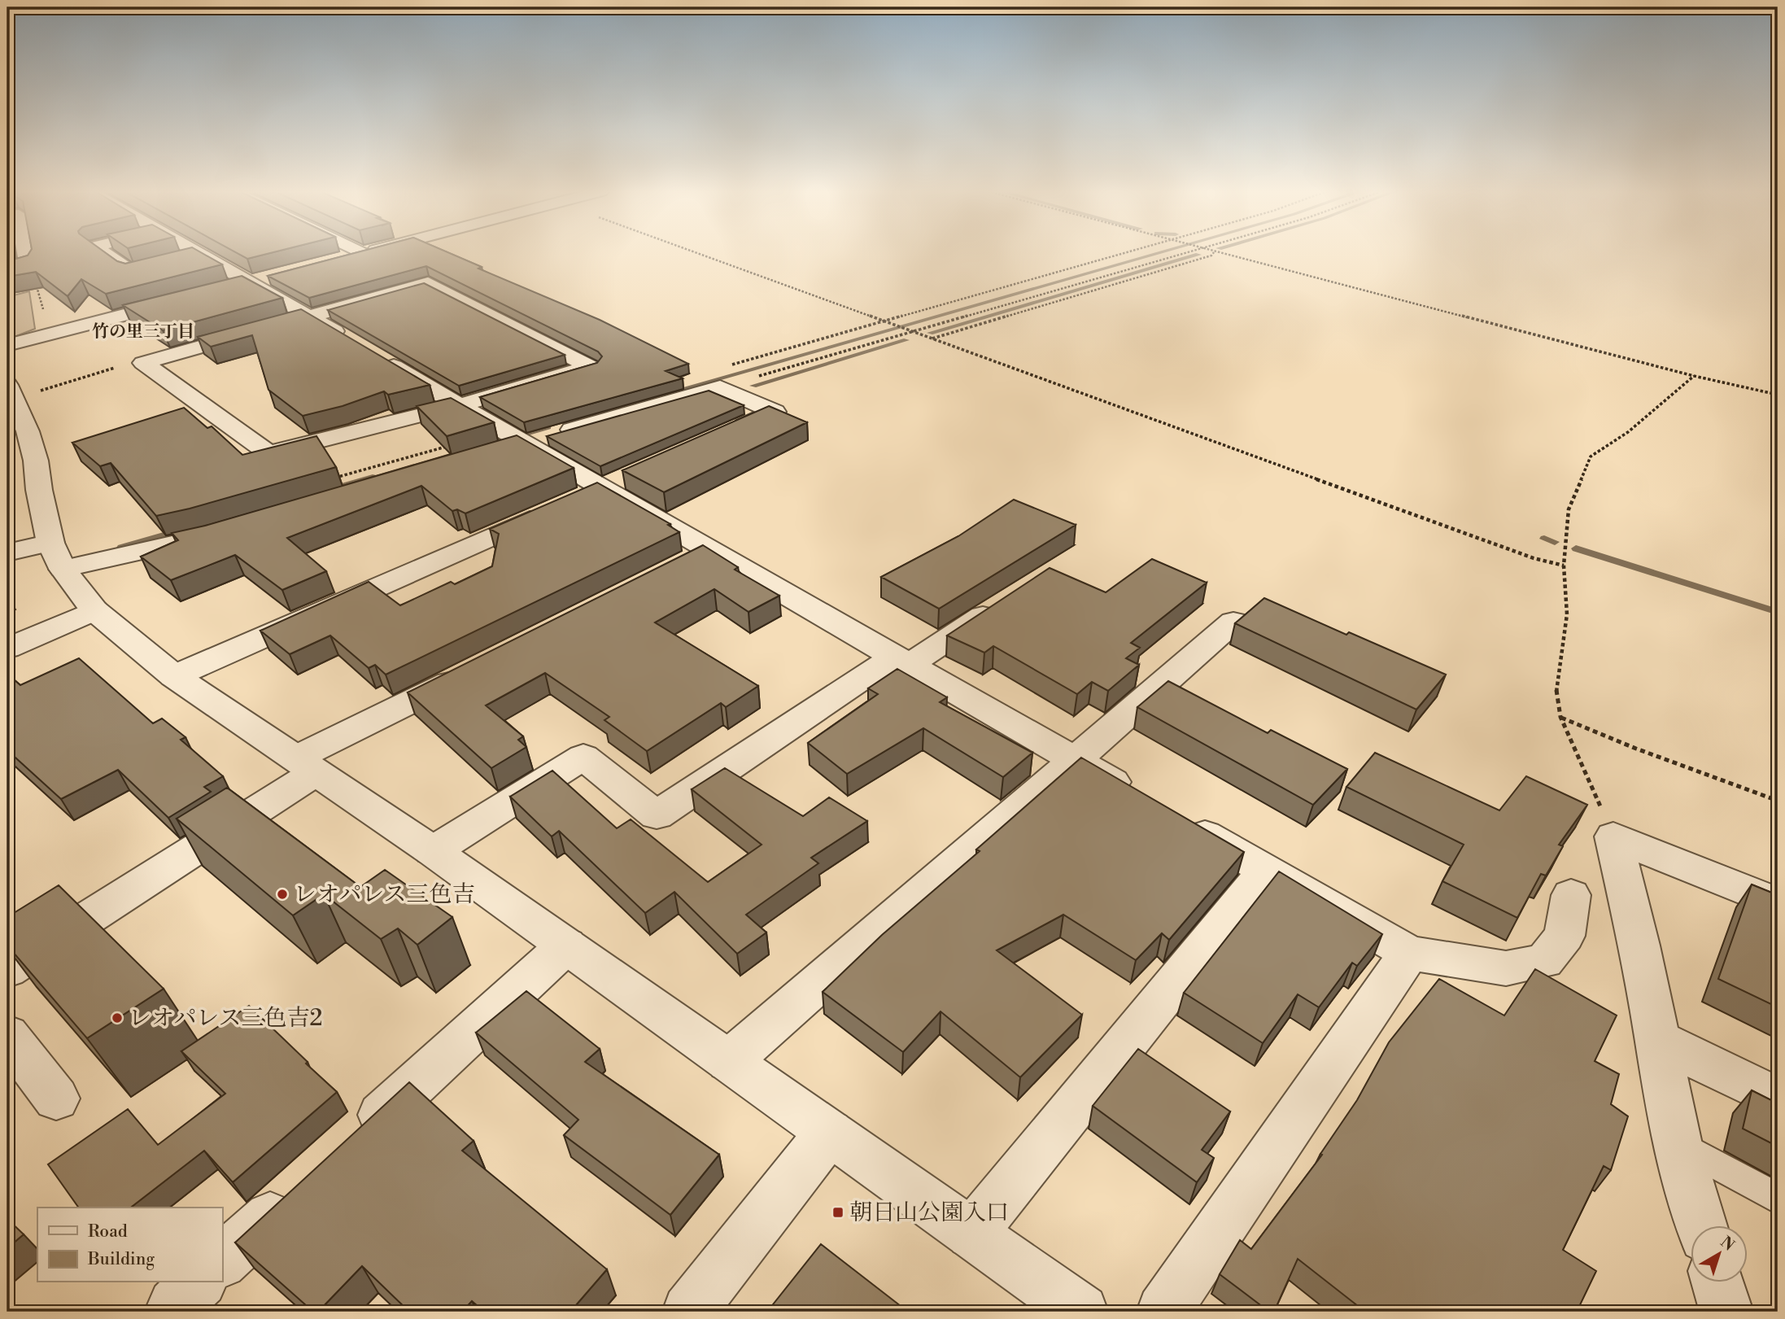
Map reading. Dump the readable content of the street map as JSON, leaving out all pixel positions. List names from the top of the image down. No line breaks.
{"districts":["竹の里三丁目"],"places":{"other":["レオパレス三色吉","レオパレス三色吉2"],"transit":["朝日山公園入口"]},"legend":["Road","Building"],"north":"top right"}
